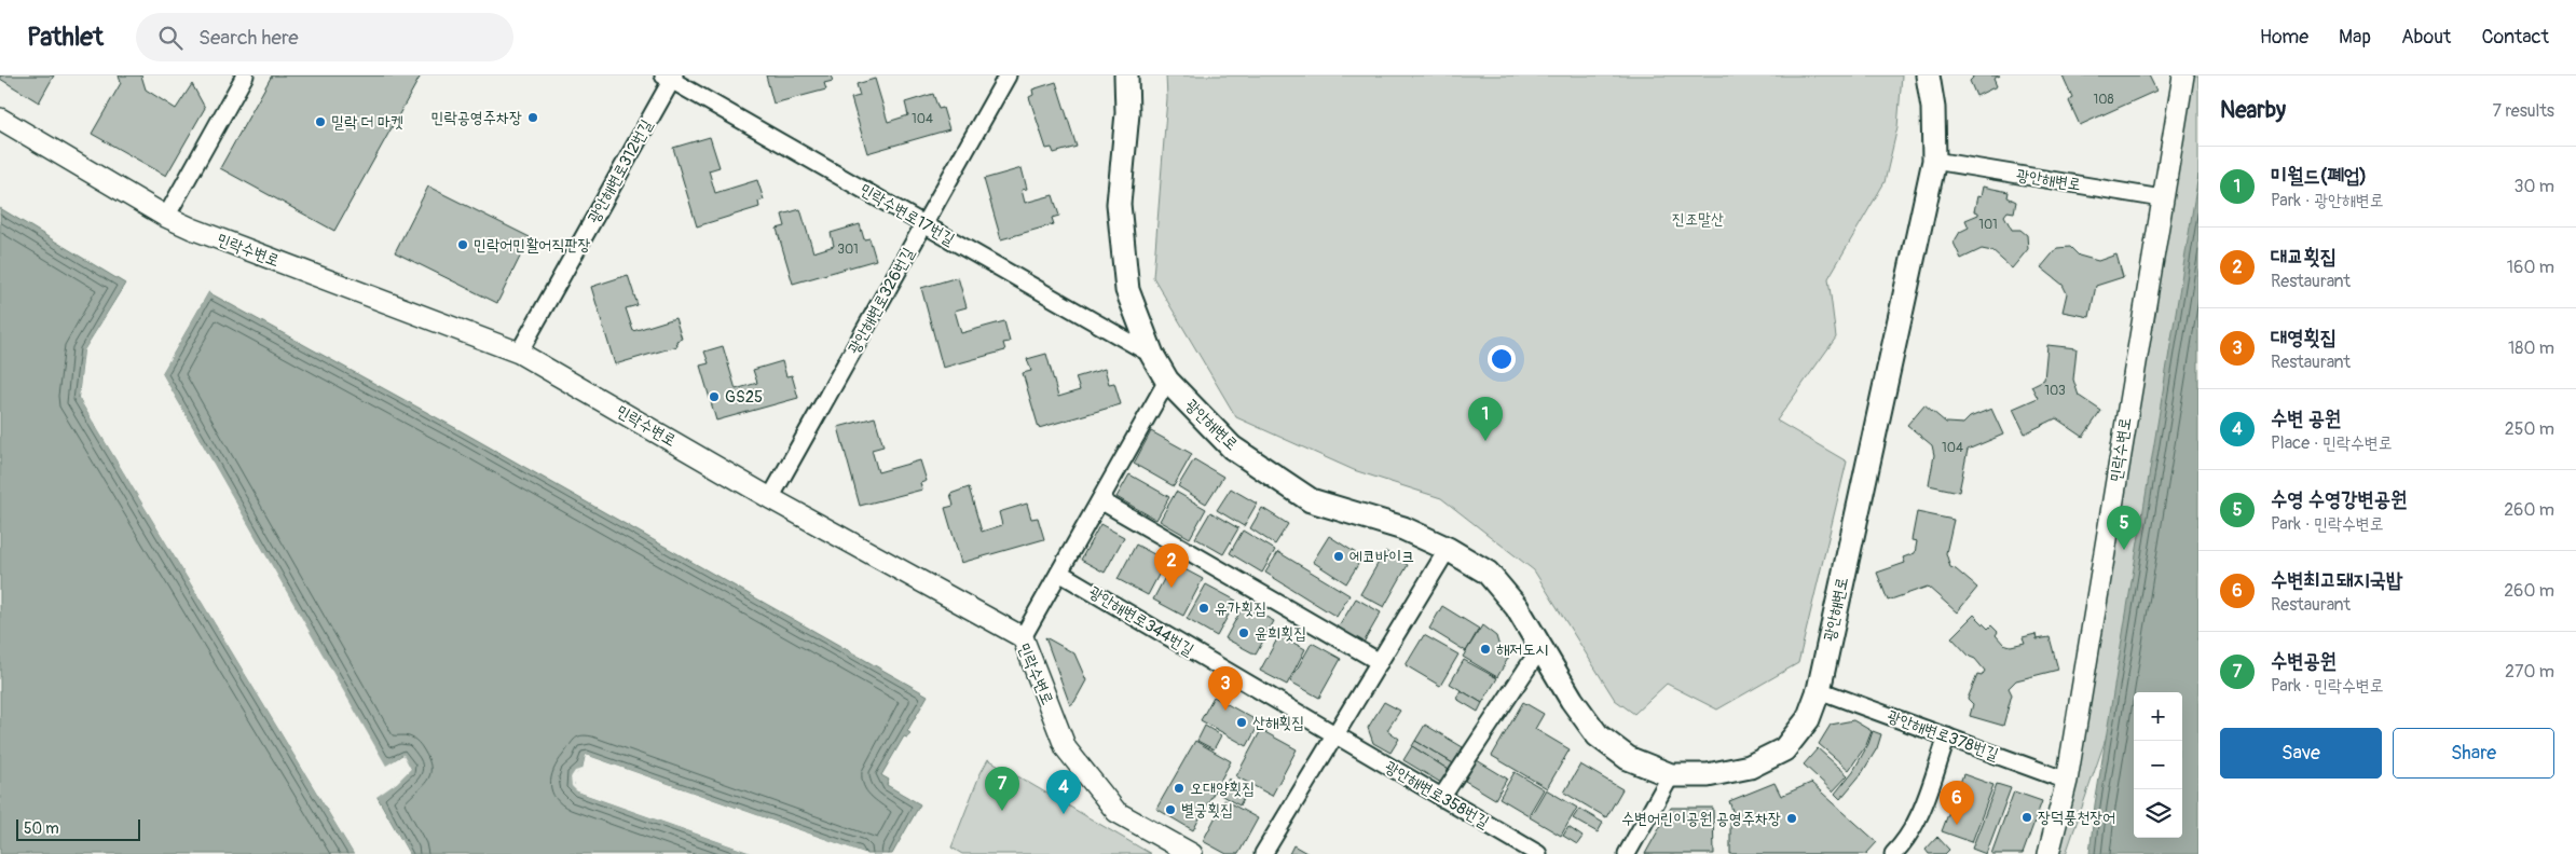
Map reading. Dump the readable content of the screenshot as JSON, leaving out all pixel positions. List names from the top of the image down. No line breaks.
{"streets":{"main road":["광안해변로"],"street":["광안해변로312번길","민락수변로17번길","민락수변로","광안해변로326번길","광안해변로344번길","광안해변로378번길","광안해변로358번길"]},"crossings":[["광안해변로312번길","민락수변로17번길"],["광안해변로312번길","민락수변로"],["광안해변로","민락수변로17번길"],["광안해변로","민락수변로"],["광안해변로","광안해변로378번길"],["민락수변로17번길","광안해변로326번길"],["민락수변로","광안해변로326번길"],["민락수변로","광안해변로378번길"],["광안해변로344번길","광안해변로358번길"]],"parks":["진조말산"],"places":["민락공영주차장","밀락 더 마켓","민락어민활어직판장","GS25","에코바이크","유가횟집","윤희횟집","해저도시","산해횟집","오대양횟집","별궁횟집","장덕풍천장어","수변어린이공원 공영주차장"],"house_numbers":["108","104","101","301","103","104"],"scale_bar":"50 m","page":{"header":"Pathlet","search":"Search here","nav":["Home","Map","About","Contact"],"heading":["Nearby","7 results"],"list":[{"mark":"1","name":"미월드(폐업)","note":"Park · 광안해변로","value":"30 m"},{"mark":"2","name":"대교횟집","note":"Restaurant","value":"160 m"},{"mark":"3","name":"대영횟집","note":"Restaurant","value":"180 m"},{"mark":"4","name":"수변 공원","note":"Place · 민락수변로","value":"250 m"},{"mark":"5","name":"수영 수영강변공원","note":"Park · 민락수변로","value":"260 m"},{"mark":"6","name":"수변최고돼지국밥","note":"Restaurant","value":"260 m"},{"mark":"7","name":"수변공원","note":"Park · 민락수변로","value":"270 m"}],"pins":["1","5","2","3","7","4","6"],"map_buttons":["+","−"],"buttons":["Save","Share"],"scale":"50 m"}}
